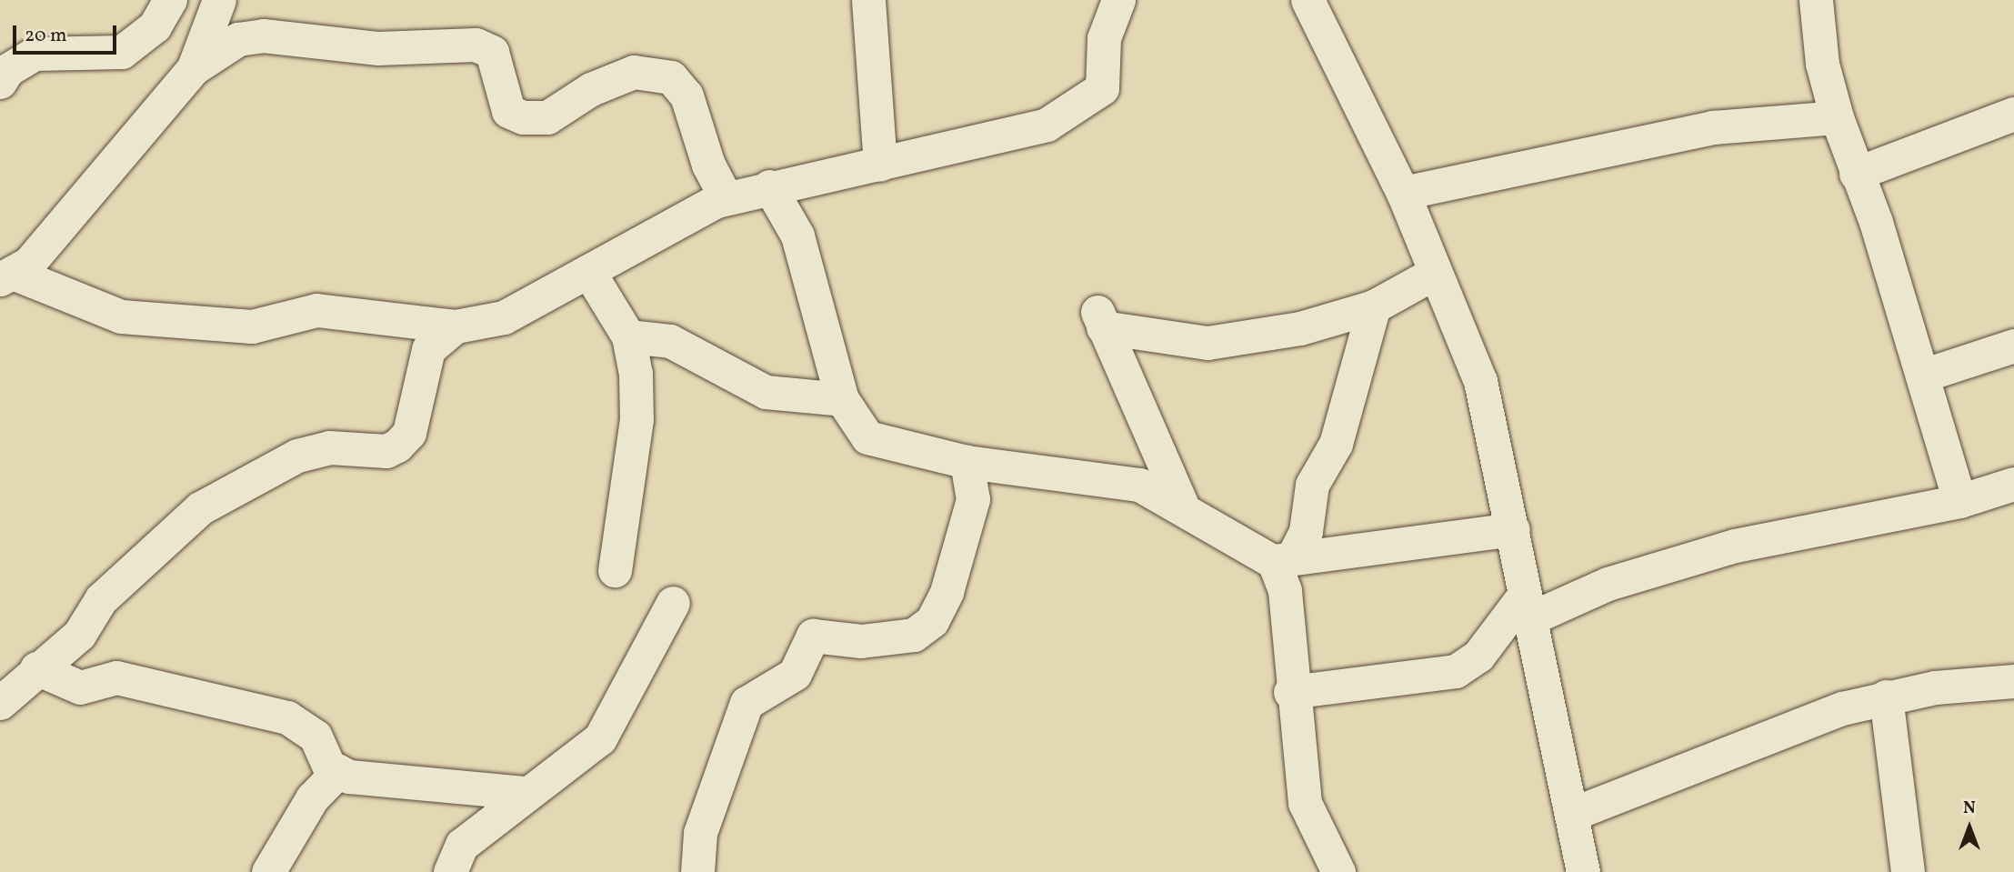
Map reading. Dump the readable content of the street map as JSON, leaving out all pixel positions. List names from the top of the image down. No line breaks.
{"scale_bar":"20 m","north":"top"}
